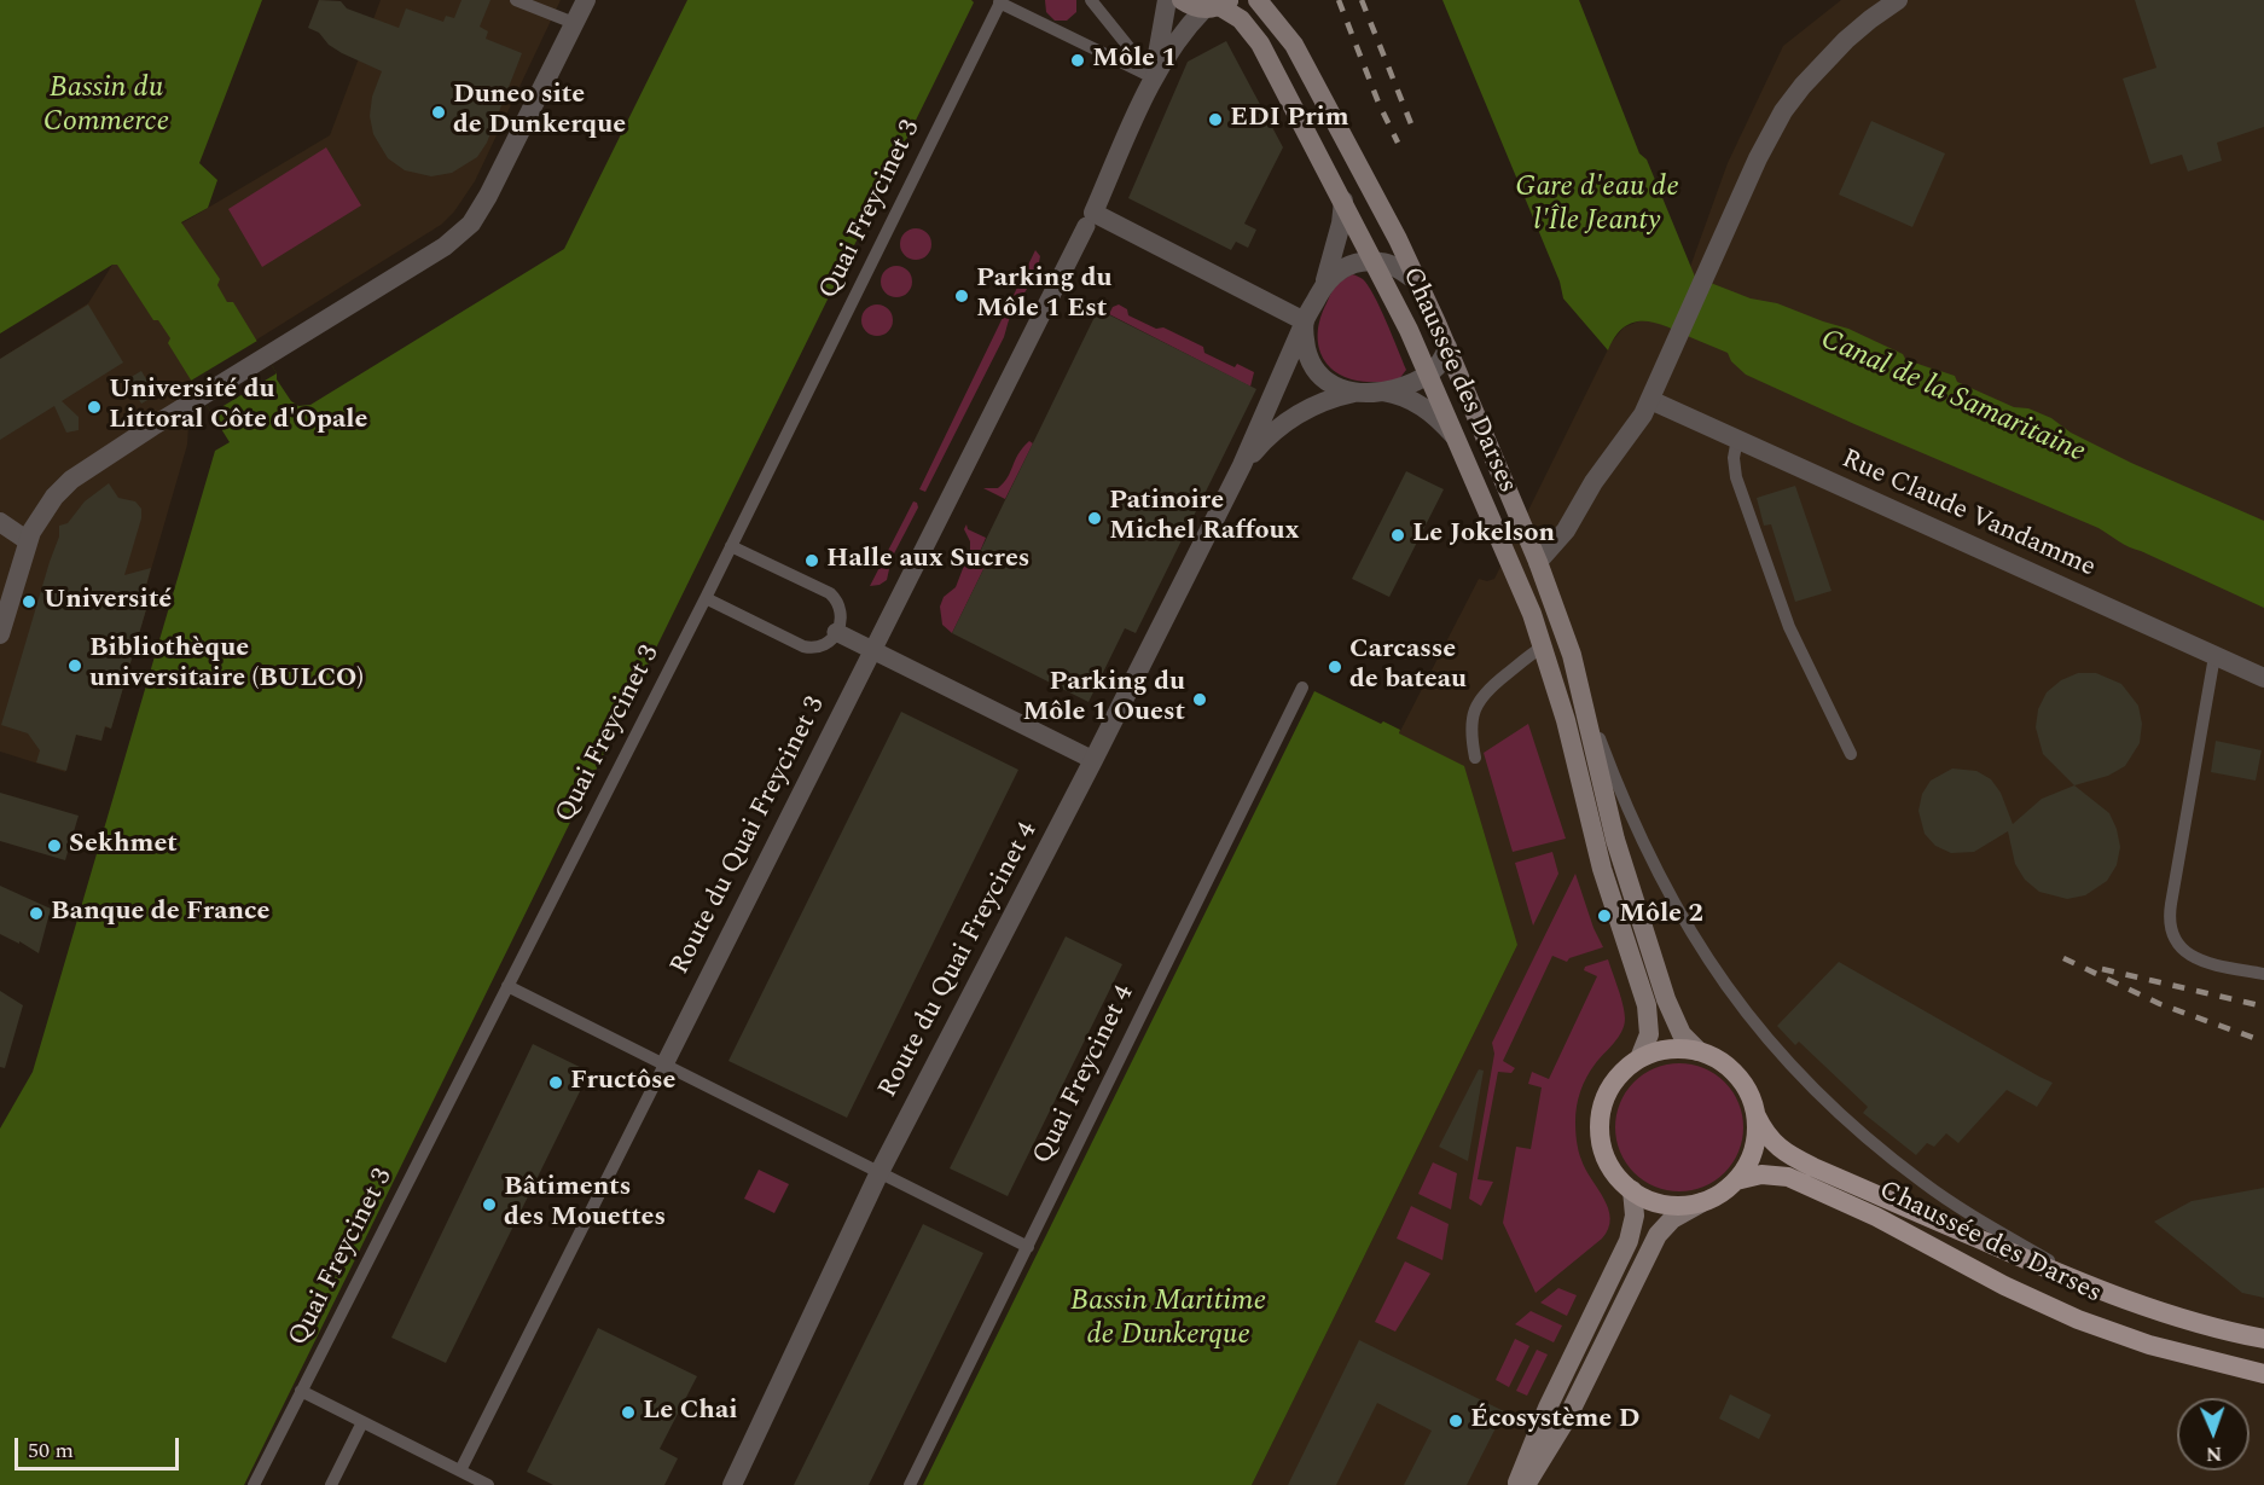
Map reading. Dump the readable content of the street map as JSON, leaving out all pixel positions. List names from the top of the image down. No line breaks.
{"streets":{"main road":["Chaussée des Darses"],"street":["Rue Claude Vandamme","Route du Quai Freycinet 3","Route du Quai Freycinet 4"],"lane":["Quai Freycinet 3","Quai Freycinet 4"]},"crossings":[["Chaussée des Darses","Route du Quai Freycinet 3"],["Chaussée des Darses","Route du Quai Freycinet 4"]],"water":["Bassin du Commerce","Gare d'eau de l'Île Jeanty","Canal de la Samaritaine","Bassin Maritime de Dunkerque"],"places":["Môle 1","Duneo site de Dunkerque","EDI Prim","Parking du Môle 1 Est","Université du Littoral Côte d'Opale","Patinoire Michel Raffoux","Le Jokelson","Halle aux Sucres","Université","Bibliothèque universitaire (BULCO)","Carcasse de bateau","Parking du Môle 1 Ouest","Sekhmet","Banque de France","Môle 2","Fructôse","Bâtiments des Mouettes","Le Chai","Écosystème D"],"scale_bar":"50 m","north":"bottom"}
